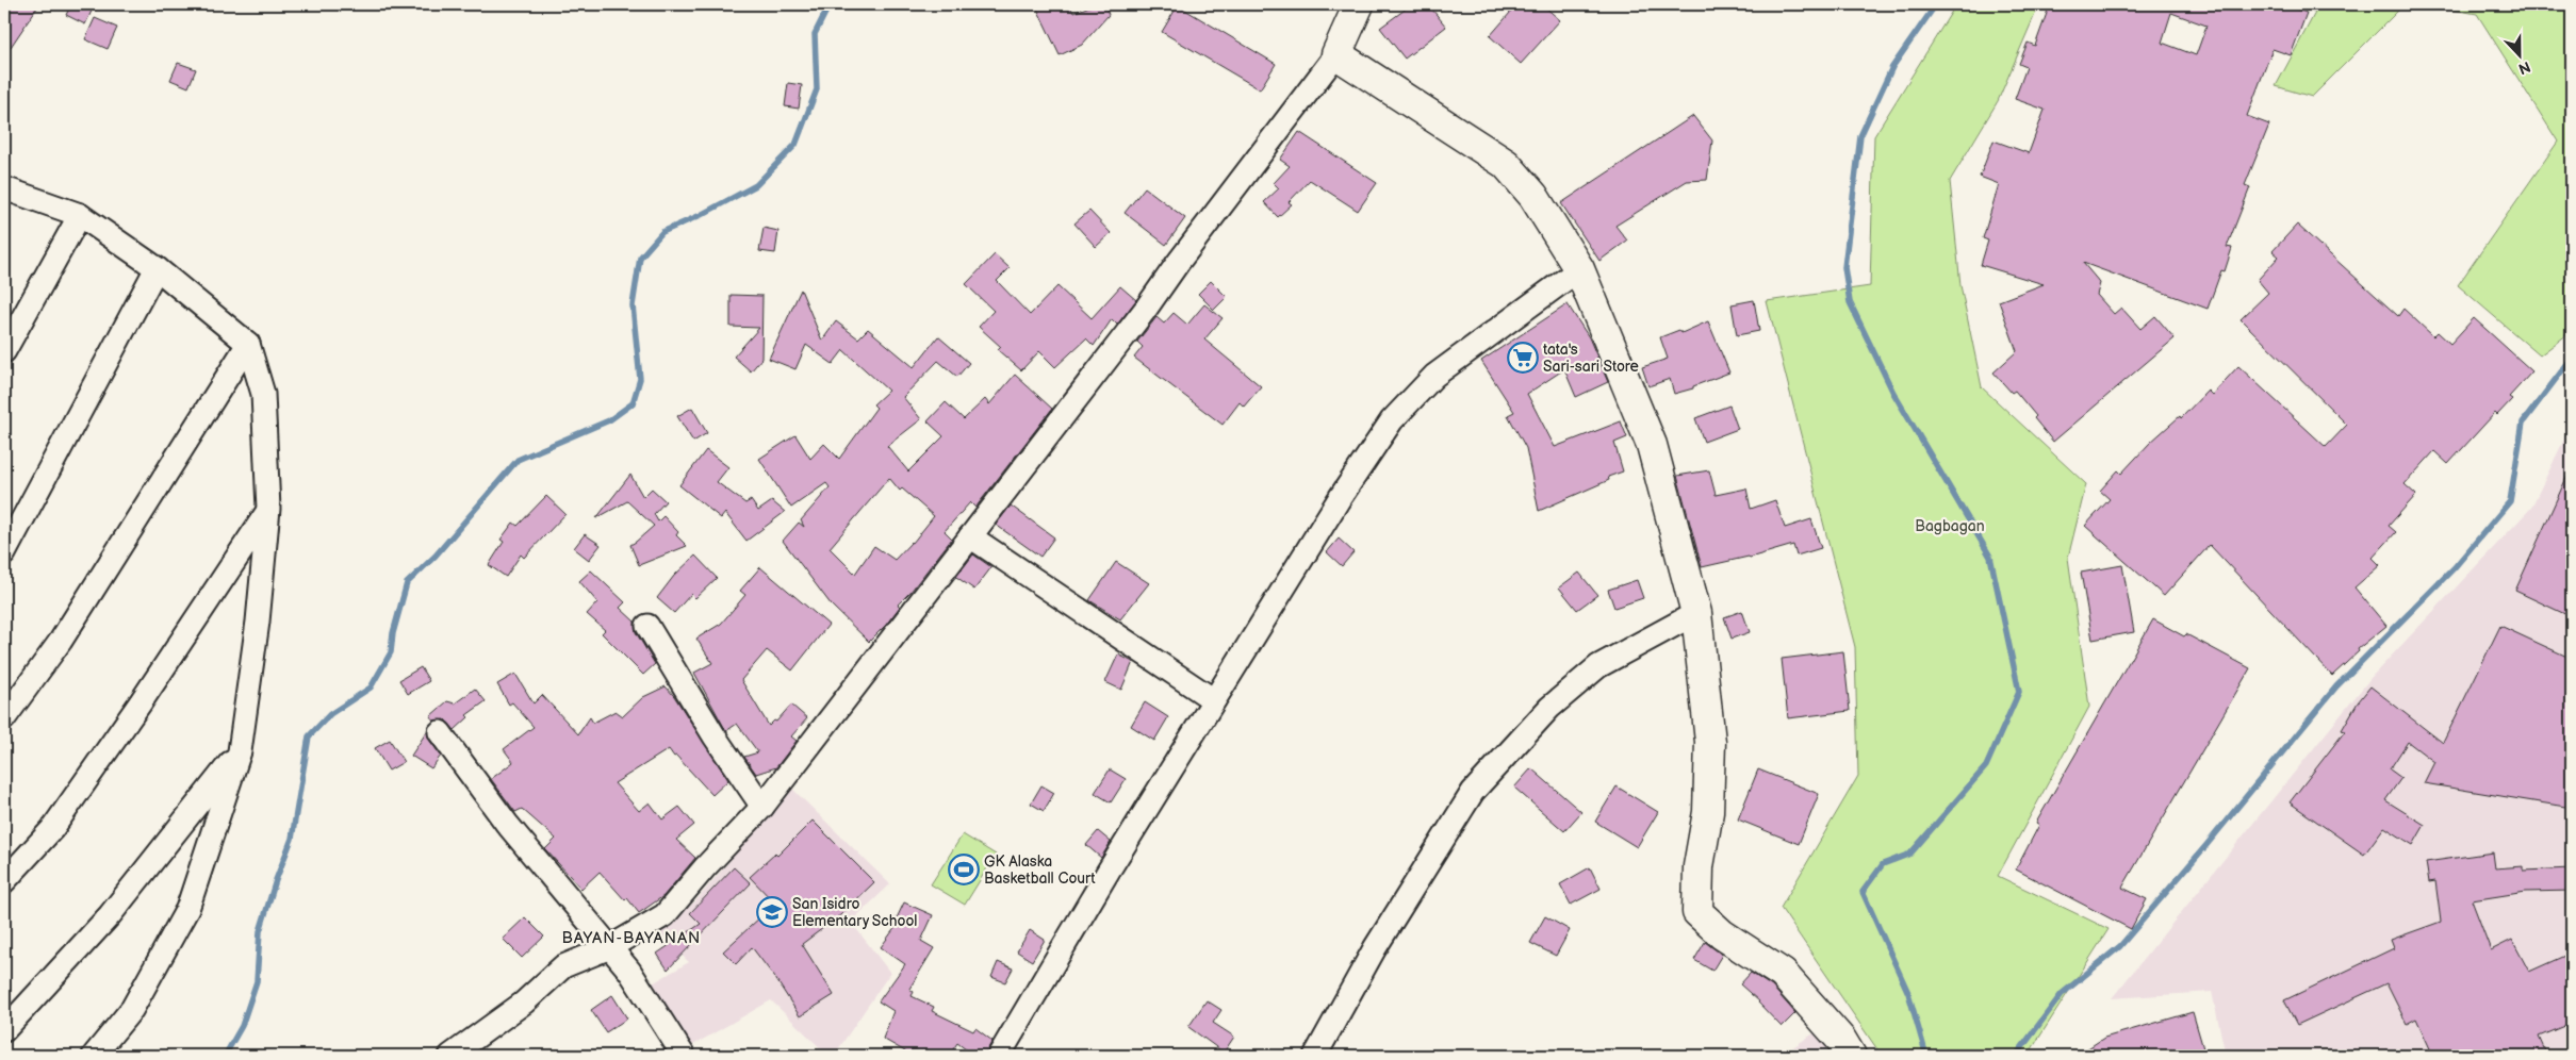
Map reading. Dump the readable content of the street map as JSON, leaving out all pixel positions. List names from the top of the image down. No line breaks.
{"districts":["BAYAN-BAYANAN"],"parks":["Bagbagan"],"places":{"supermarket":["tata's Sari-sari Store"],"sports":["GK Alaska Basketball Court"],"school or university":["San Isidro Elementary School"]},"north":"bottom"}
